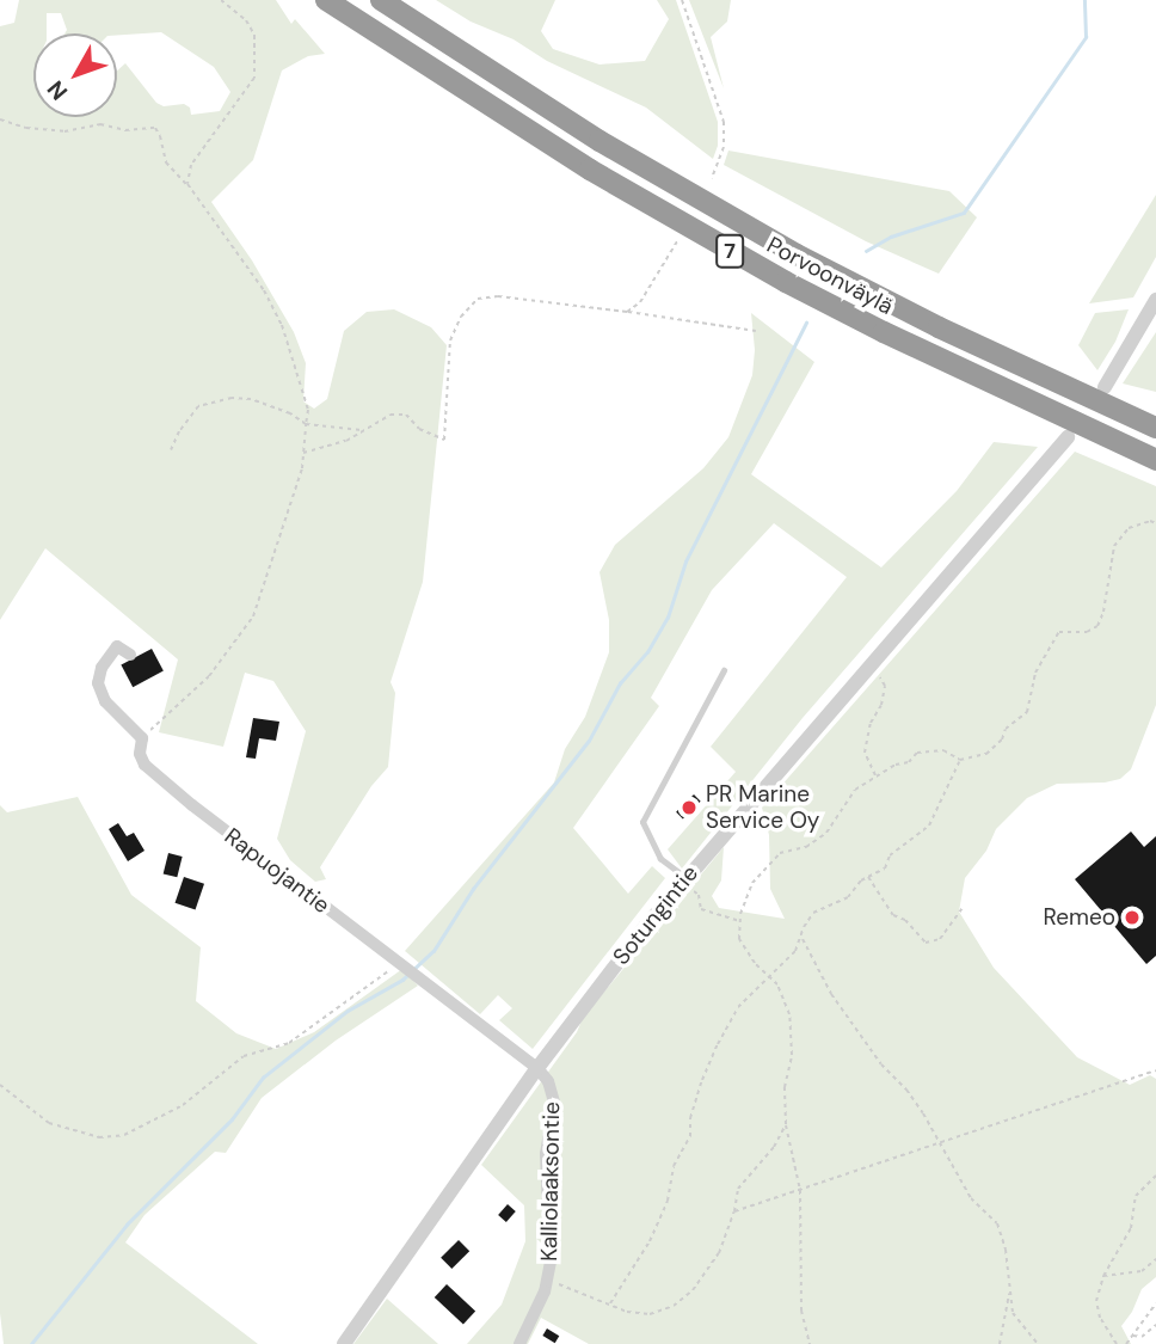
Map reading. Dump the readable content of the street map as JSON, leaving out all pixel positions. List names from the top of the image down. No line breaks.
{"streets":{"highway":["7","Porvoonväylä"],"street":["Rapuojantie","Sotungintie","Kalliolaaksontie"]},"crossings":[["Rapuojantie","Sotungintie"],["Rapuojantie","Kalliolaaksontie"],["Sotungintie","Kalliolaaksontie"]],"places":["PR Marine Service Oy","Remeo"],"north":"bottom left"}
